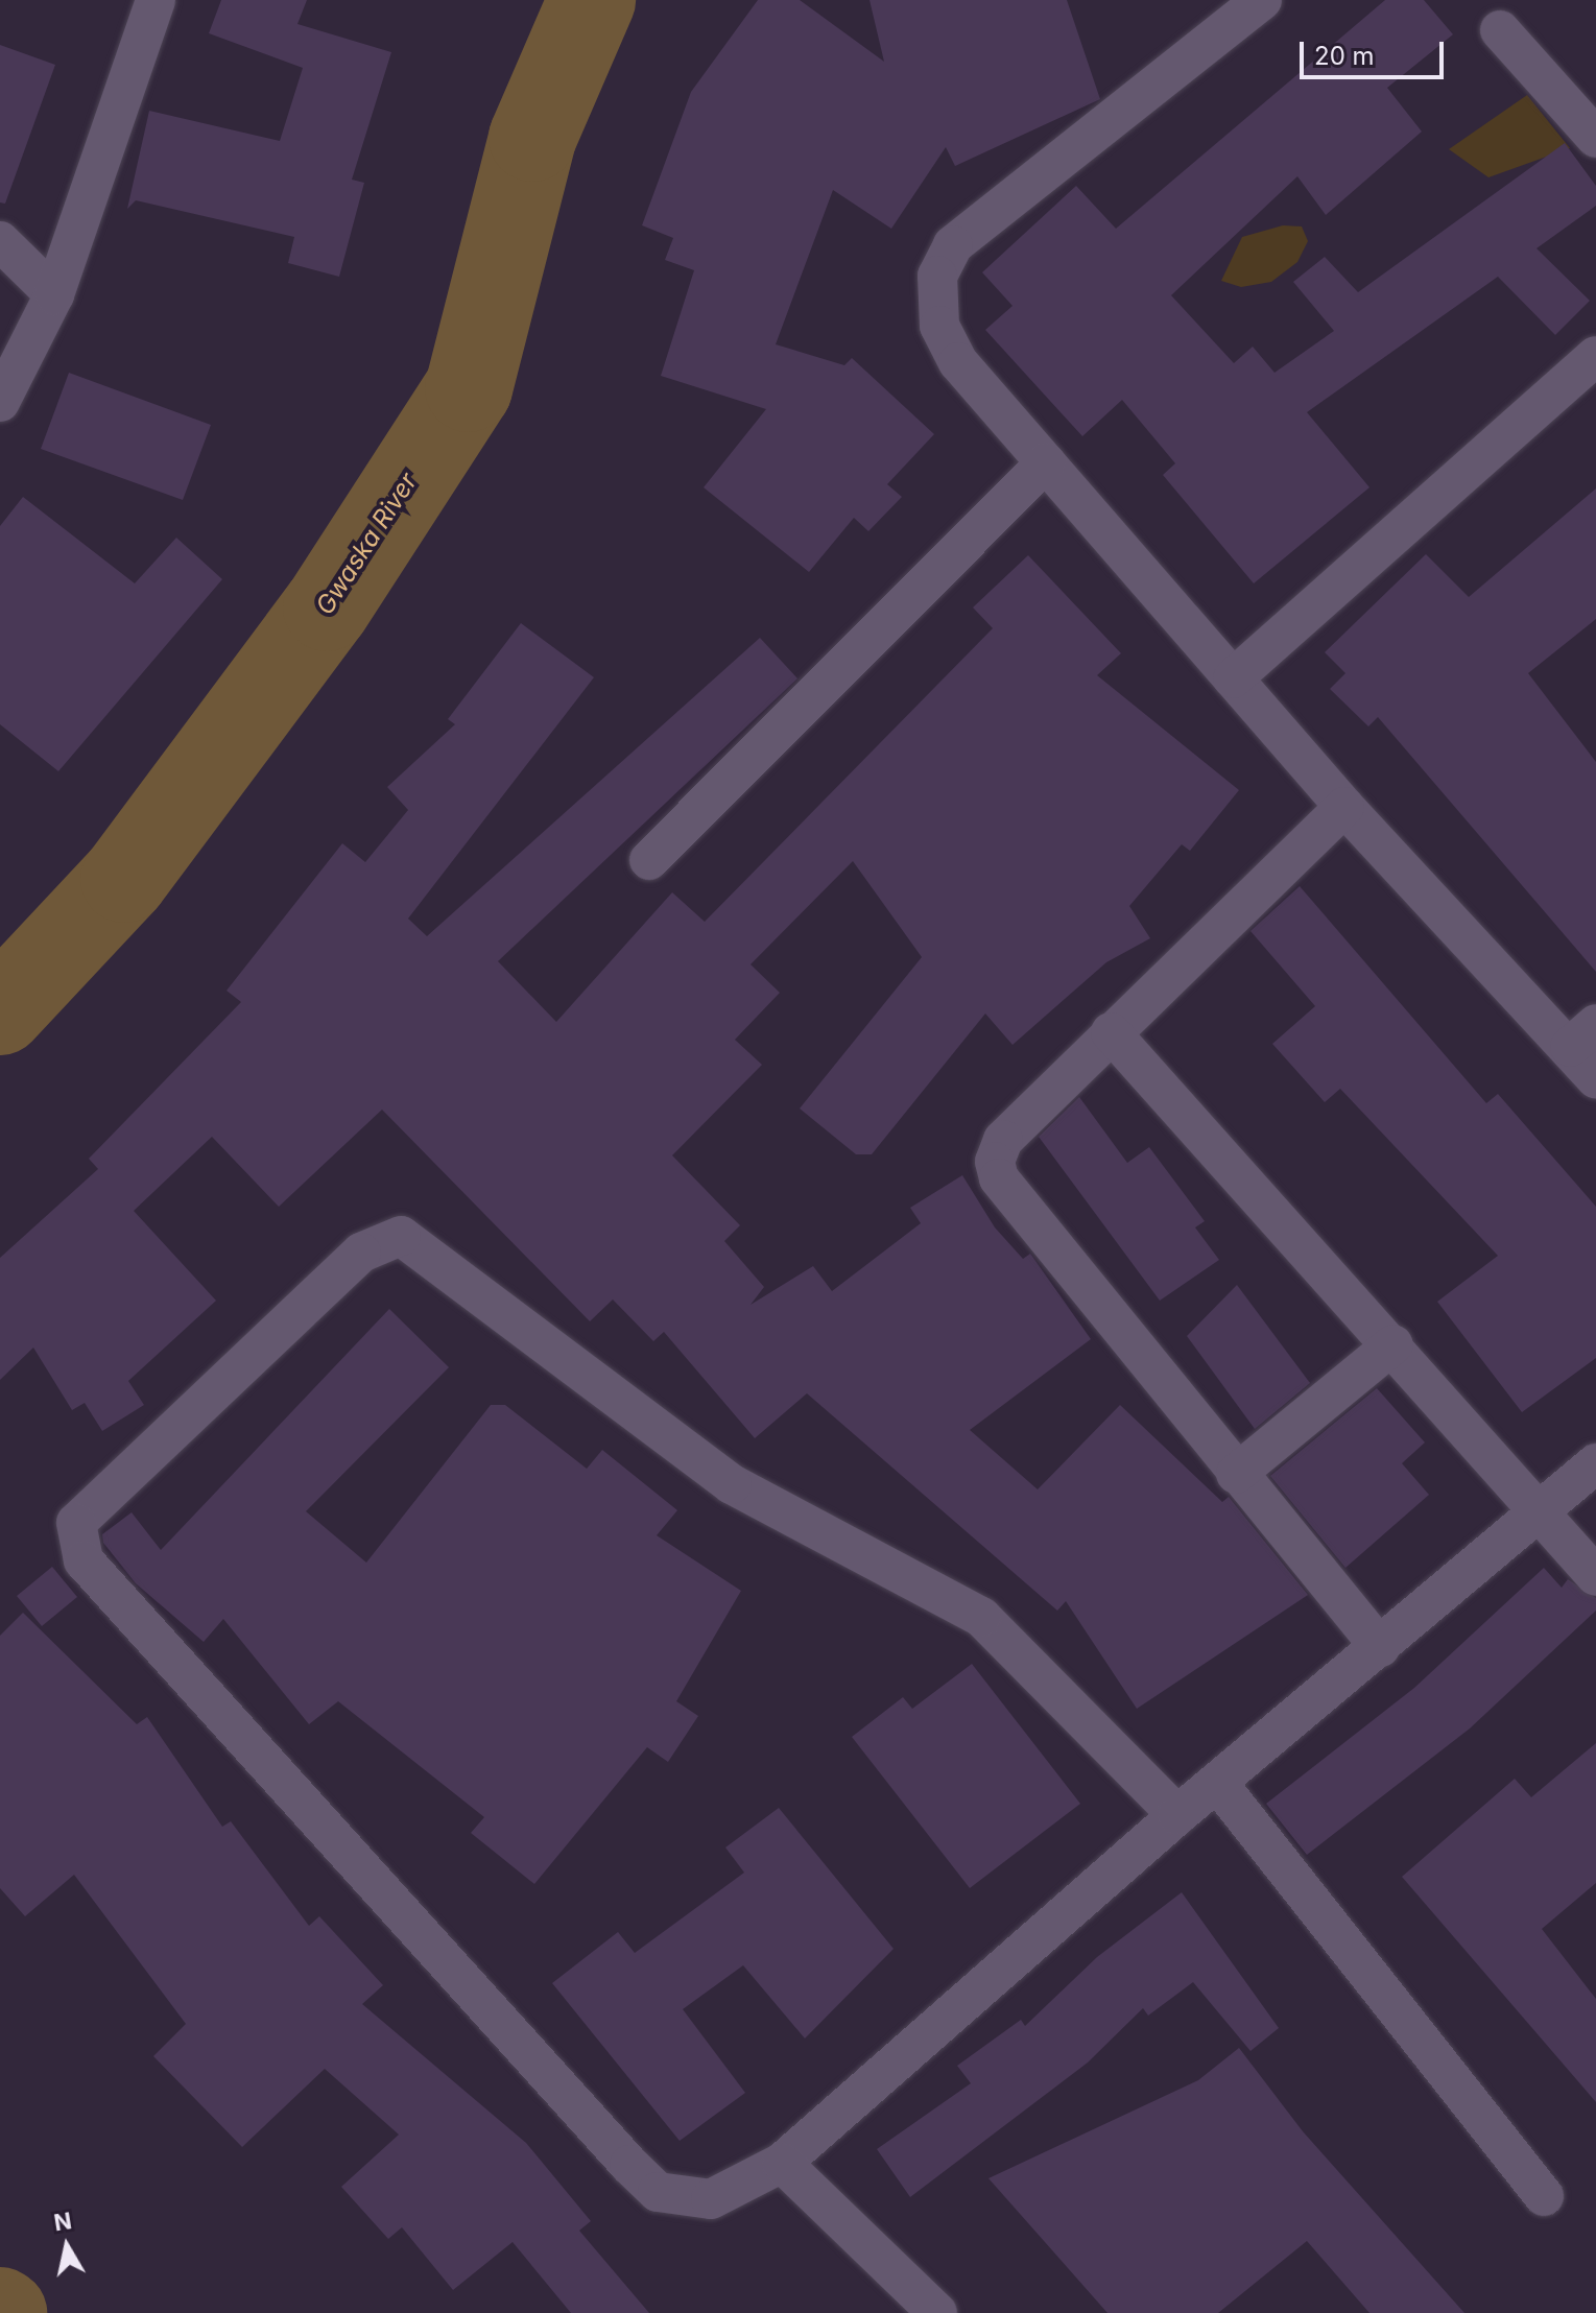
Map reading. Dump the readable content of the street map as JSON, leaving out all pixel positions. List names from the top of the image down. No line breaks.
{"water":["Gwaska River"],"scale_bar":"20 m","north":"top"}
